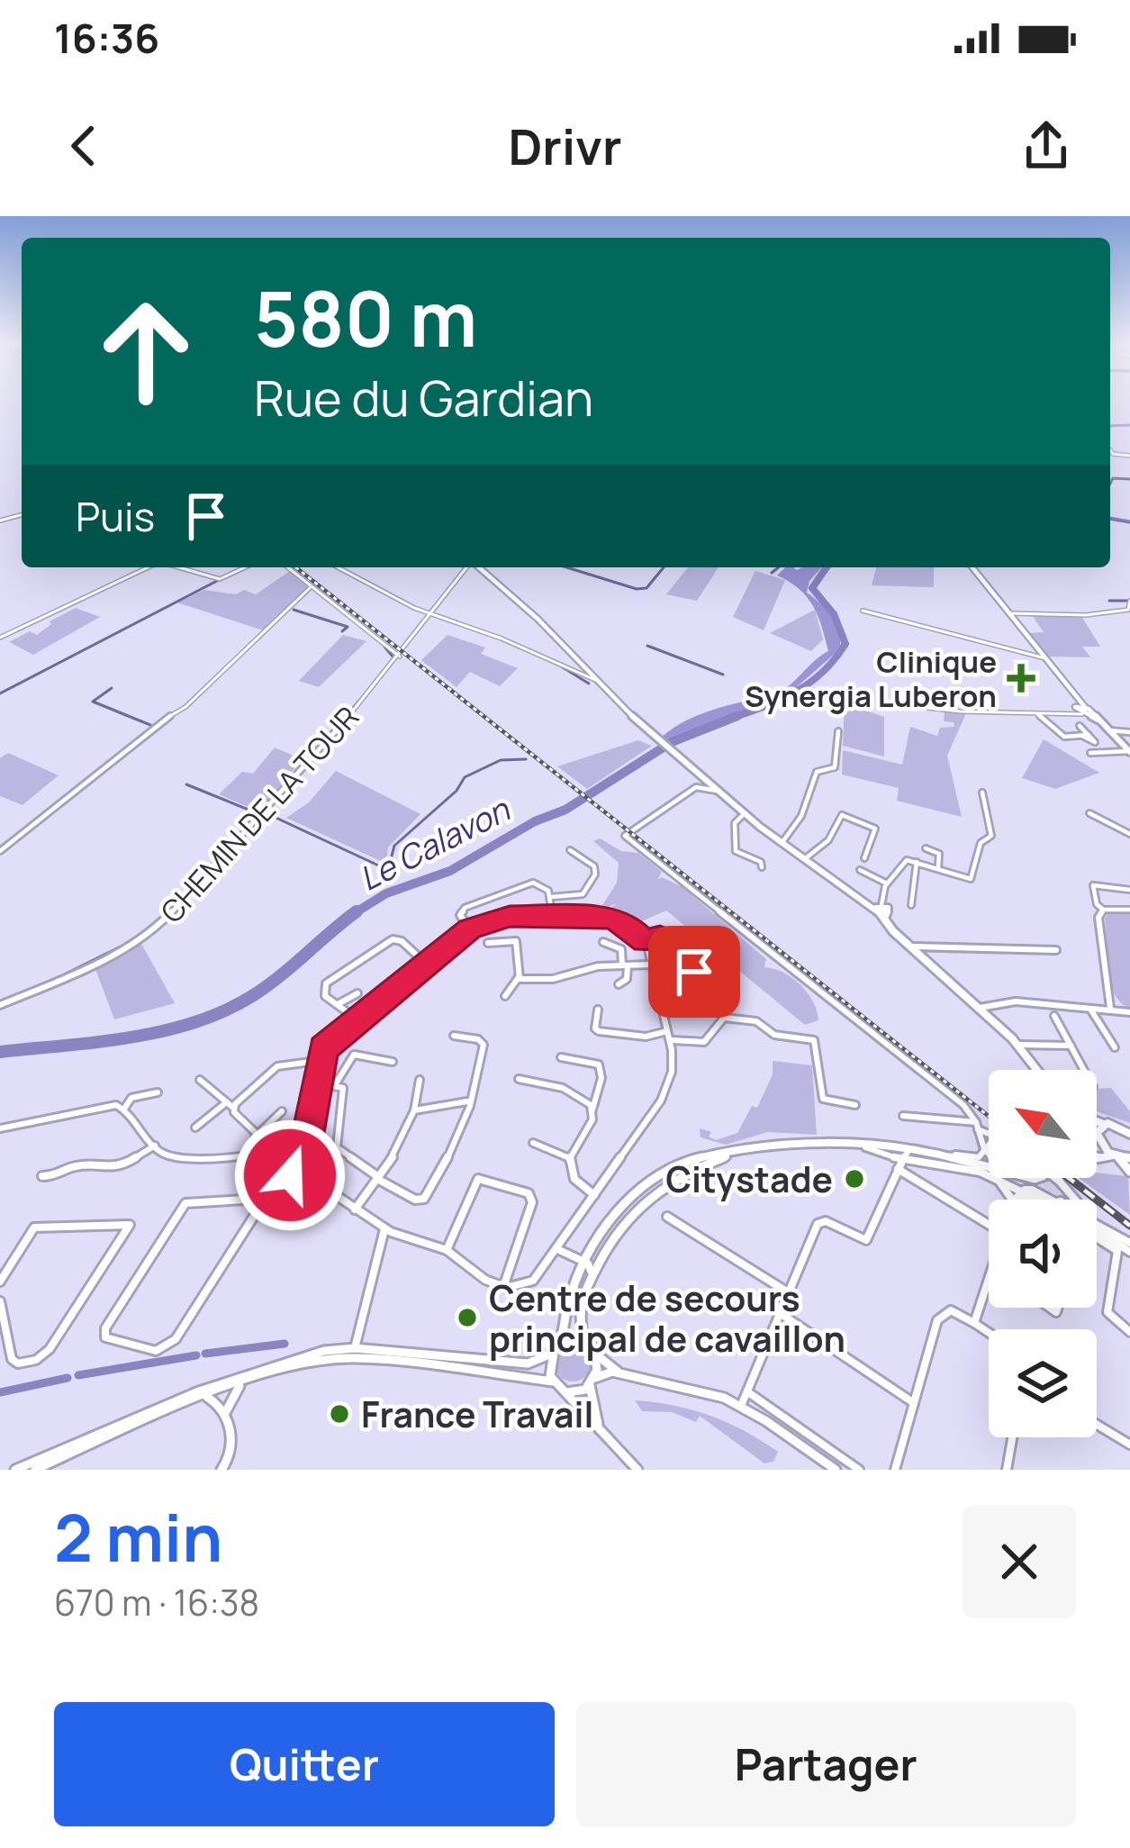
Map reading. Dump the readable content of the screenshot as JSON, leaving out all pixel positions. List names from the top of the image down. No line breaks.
{"streets":{"street":["CHEMIN DE LA TOUR"]},"water":["Le Calavon"],"places":{"health":["Clinique Synergia Luberon"],"other":["Citystade","Centre de secours principal de cavaillon","France Travail"]},"north":"top left","page":{"status":"16:36","header":"Drivr","turn":["580 m","Rue du Gardian"],"then":"Puis","heading":["2 min","670 m · 16:38"],"buttons":["Quitter","Partager"]}}
